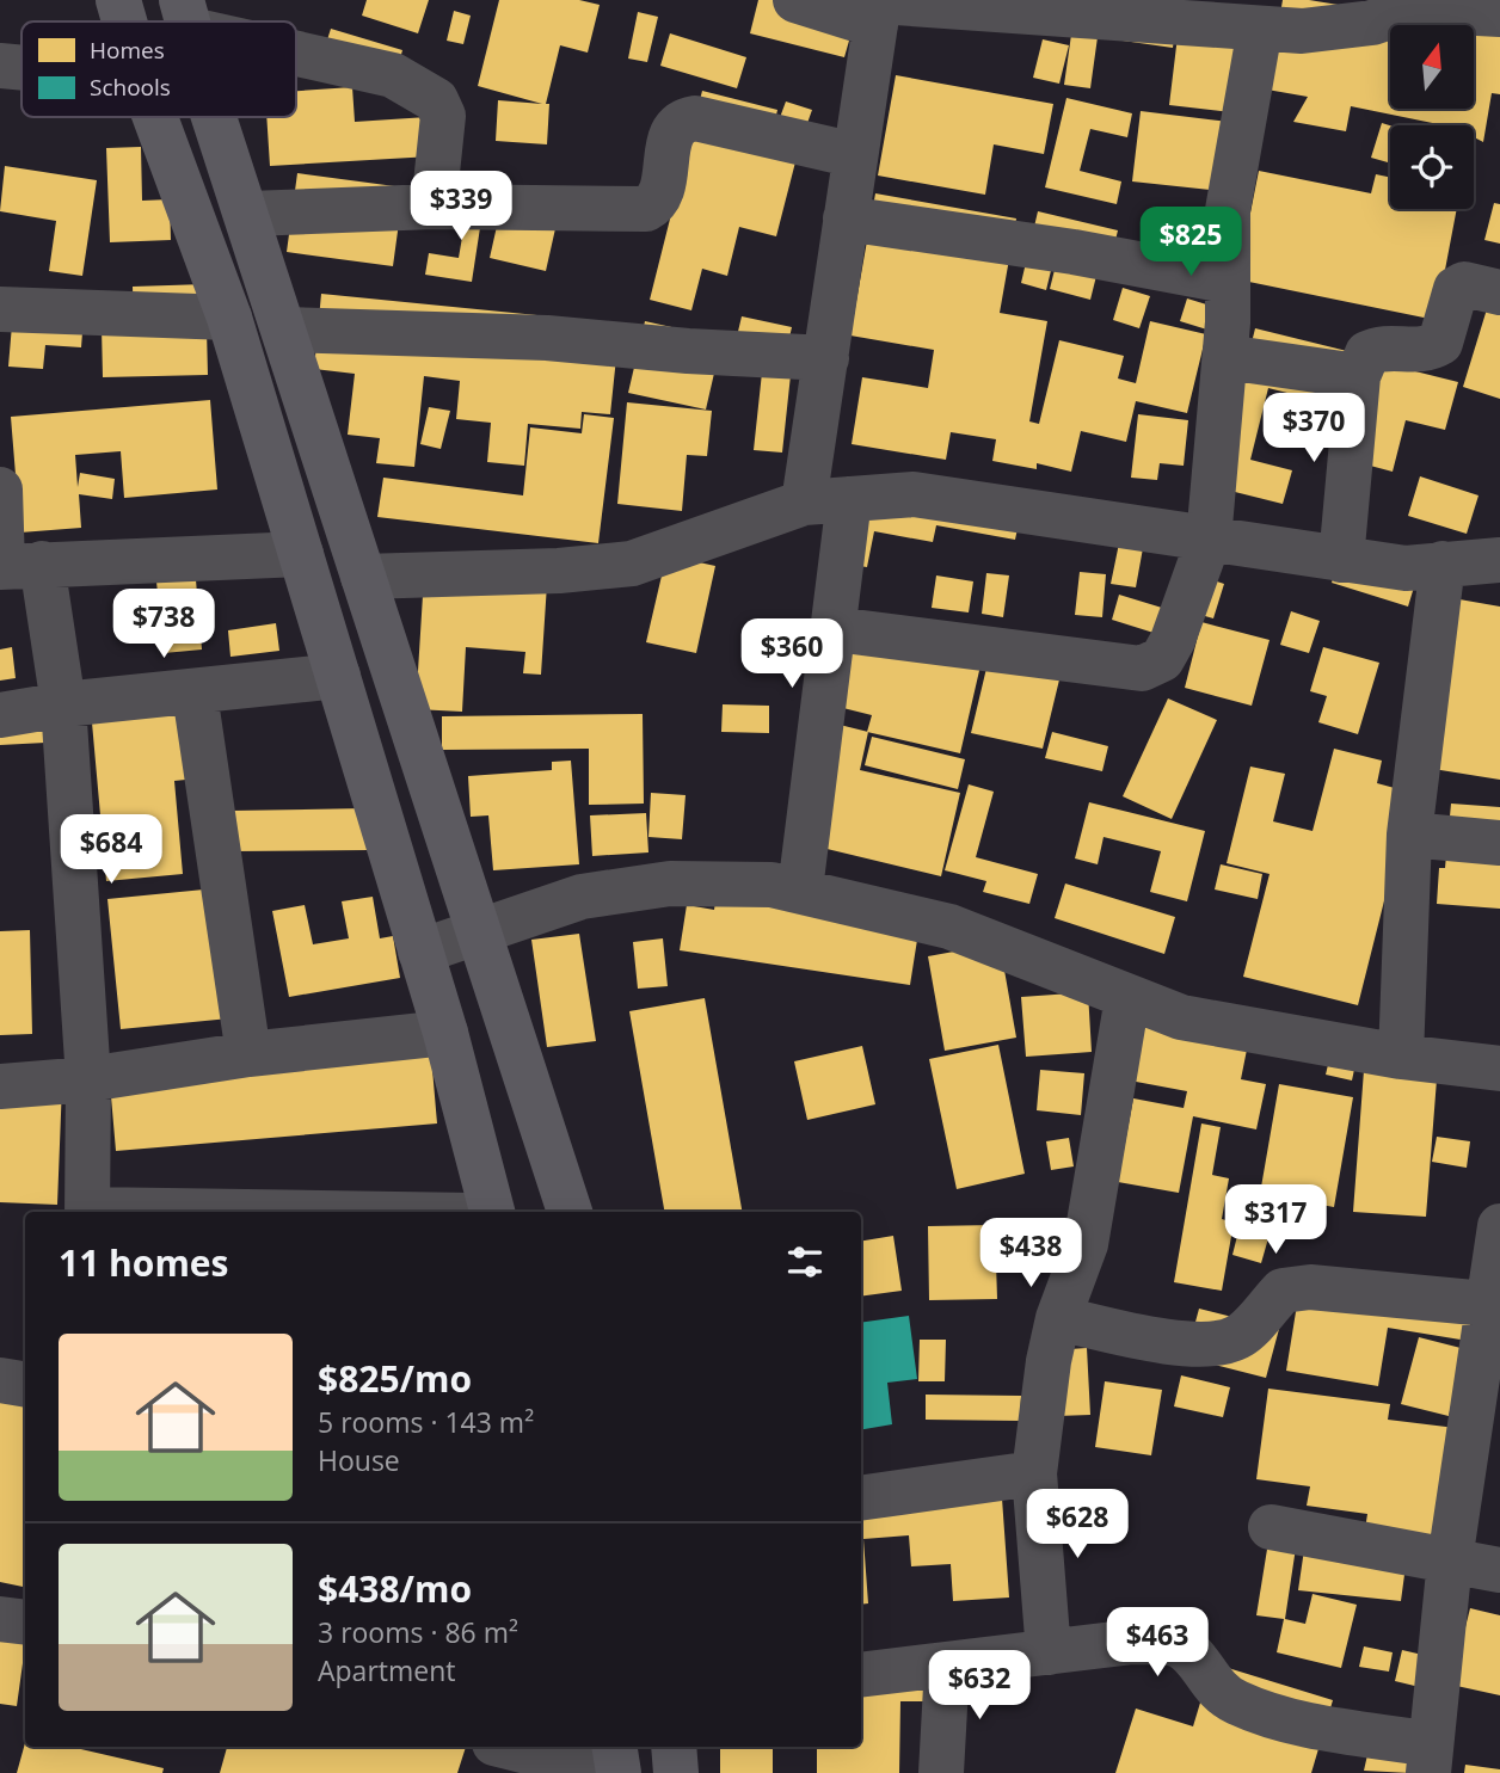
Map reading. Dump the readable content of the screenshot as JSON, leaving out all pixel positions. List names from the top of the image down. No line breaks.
{"legend":["Homes","Schools"],"north":"top","page":{"price":["$339","$825","$370","$738","$360","$684","$317","$438","$628","$463","$632"],"heading":"11 homes","list":[{"name":"$825/mo","note":"5 rooms · 143 m² · House"},{"name":"$438/mo","note":"3 rooms · 86 m² · Apartment"}]}}
